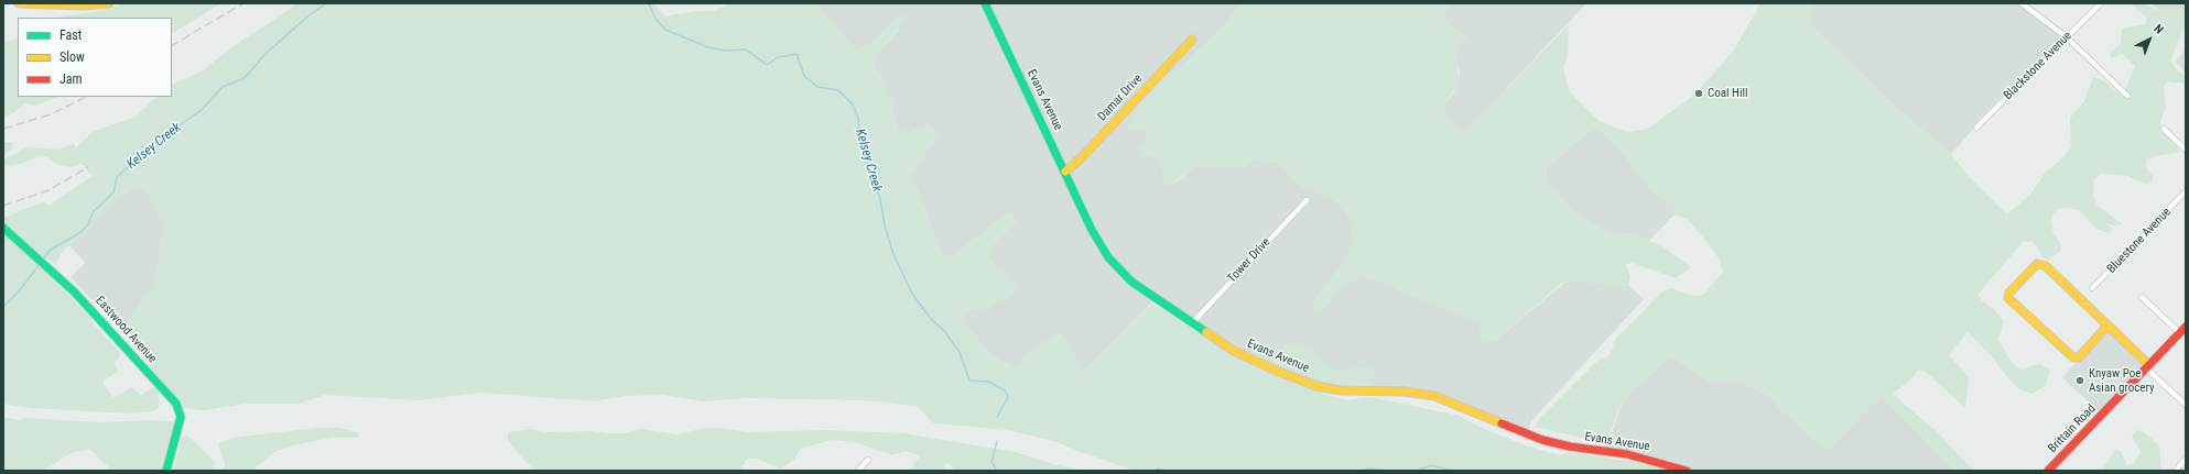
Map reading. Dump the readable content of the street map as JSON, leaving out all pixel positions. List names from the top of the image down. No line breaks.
{"streets":{"street":["Blackstone Avenue","Damar Drive","Evans Avenue","Bluestone Avenue","Tower Drive","Eastwood Avenue","Brittain Road"]},"crossings":[["Damar Drive","Evans Avenue"],["Evans Avenue","Tower Drive"]],"water":["Kelsey Creek"],"places":["Coal Hill","Knyaw Poe Asian grocery"],"legend":["Fast","Slow","Jam"],"north":"top right"}
